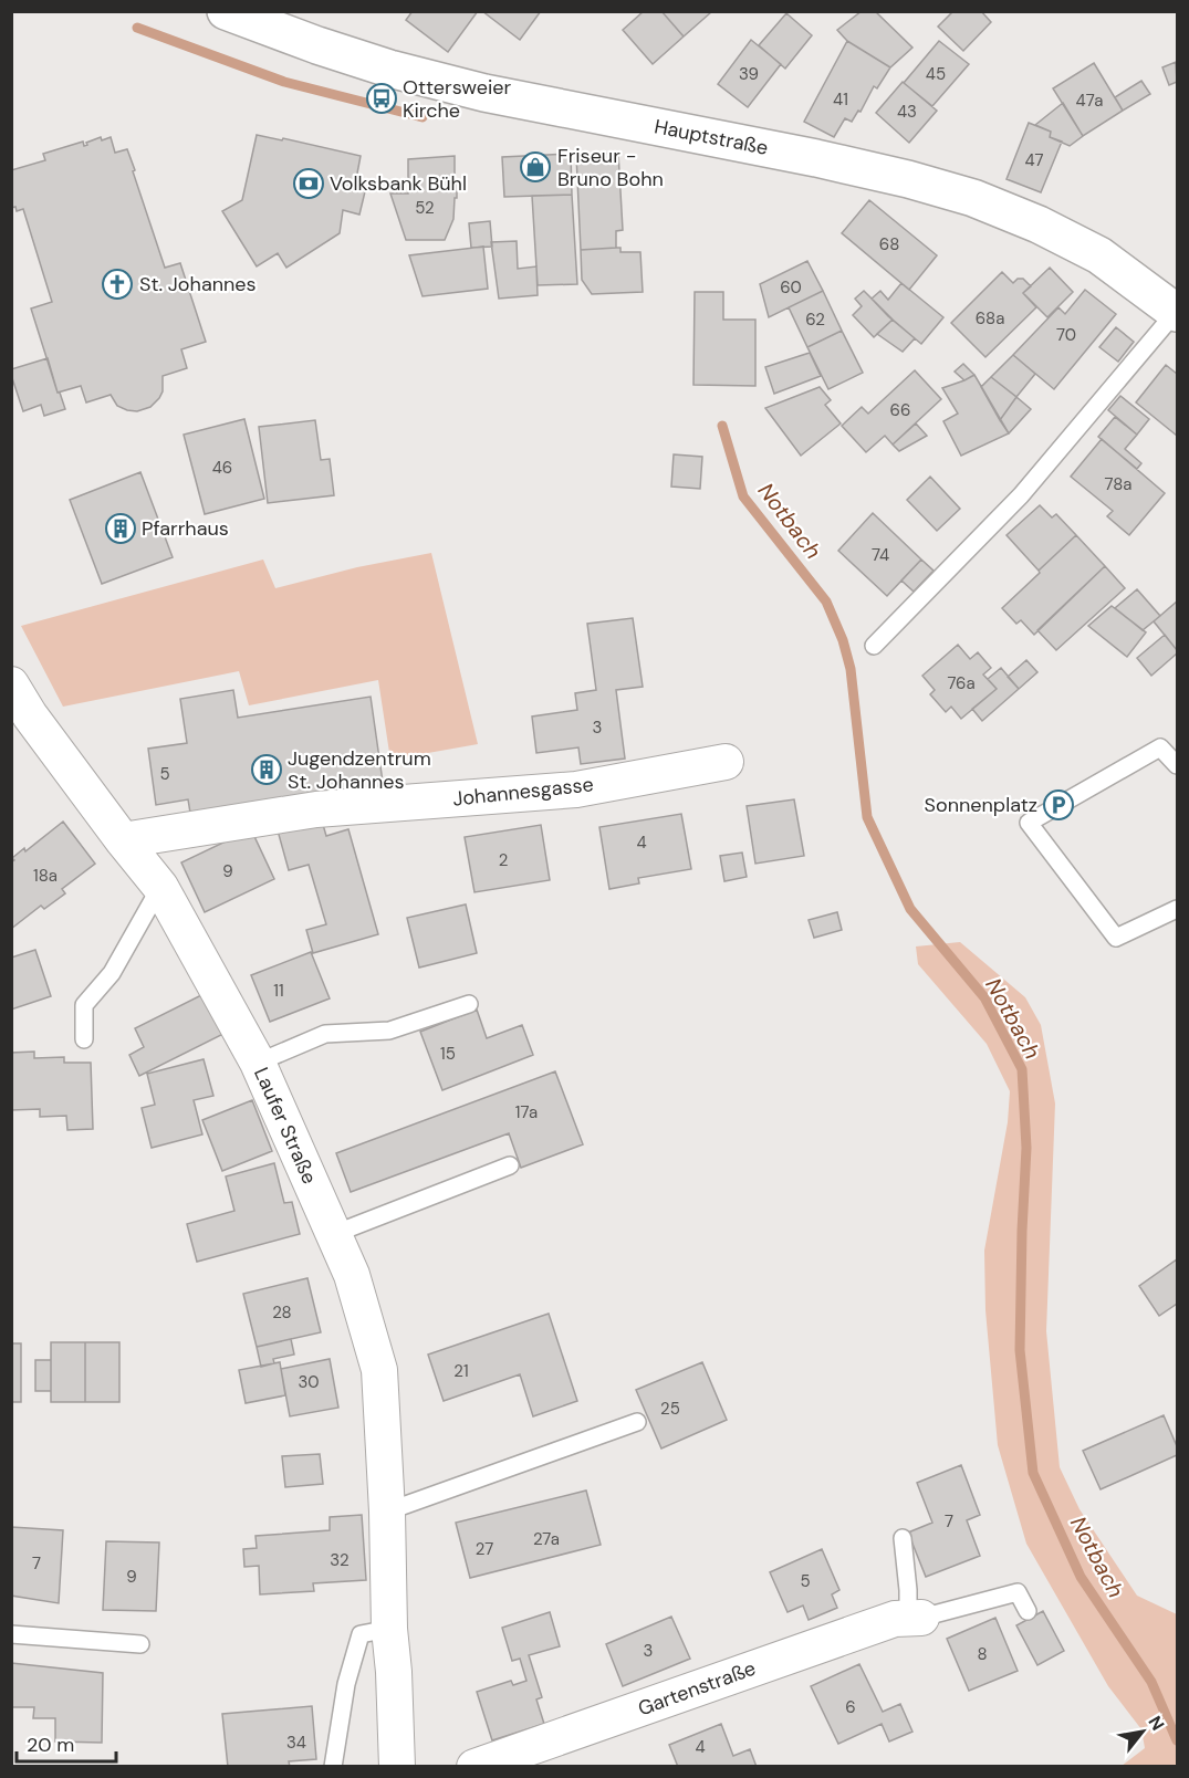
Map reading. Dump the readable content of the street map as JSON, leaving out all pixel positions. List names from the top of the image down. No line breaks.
{"streets":{"street":["Hauptstraße","Johannesgasse","Laufer Straße","Gartenstraße"]},"crossings":[["Johannesgasse","Laufer Straße"]],"water":["Notbach"],"places":{"bus stop":["Ottersweier Kirche"],"shop":["Friseur - Bruno Bohn"],"bank":["Volksbank Bühl"],"church":["St. Johannes"],"building":["Pfarrhaus","Jugendzentrum St. Johannes"],"parking":["Sonnenplatz"]},"house_numbers":["39","45","41","47a","43","47","52","68","60","68a","62","70","66","46","78a","74","76a","3","5","4","2","9","18a","11","15","17a","28","21","30","25","7","27a","27","32","7","9","5","3","8","6","34","4"],"scale_bar":"20 m","north":"top right"}
